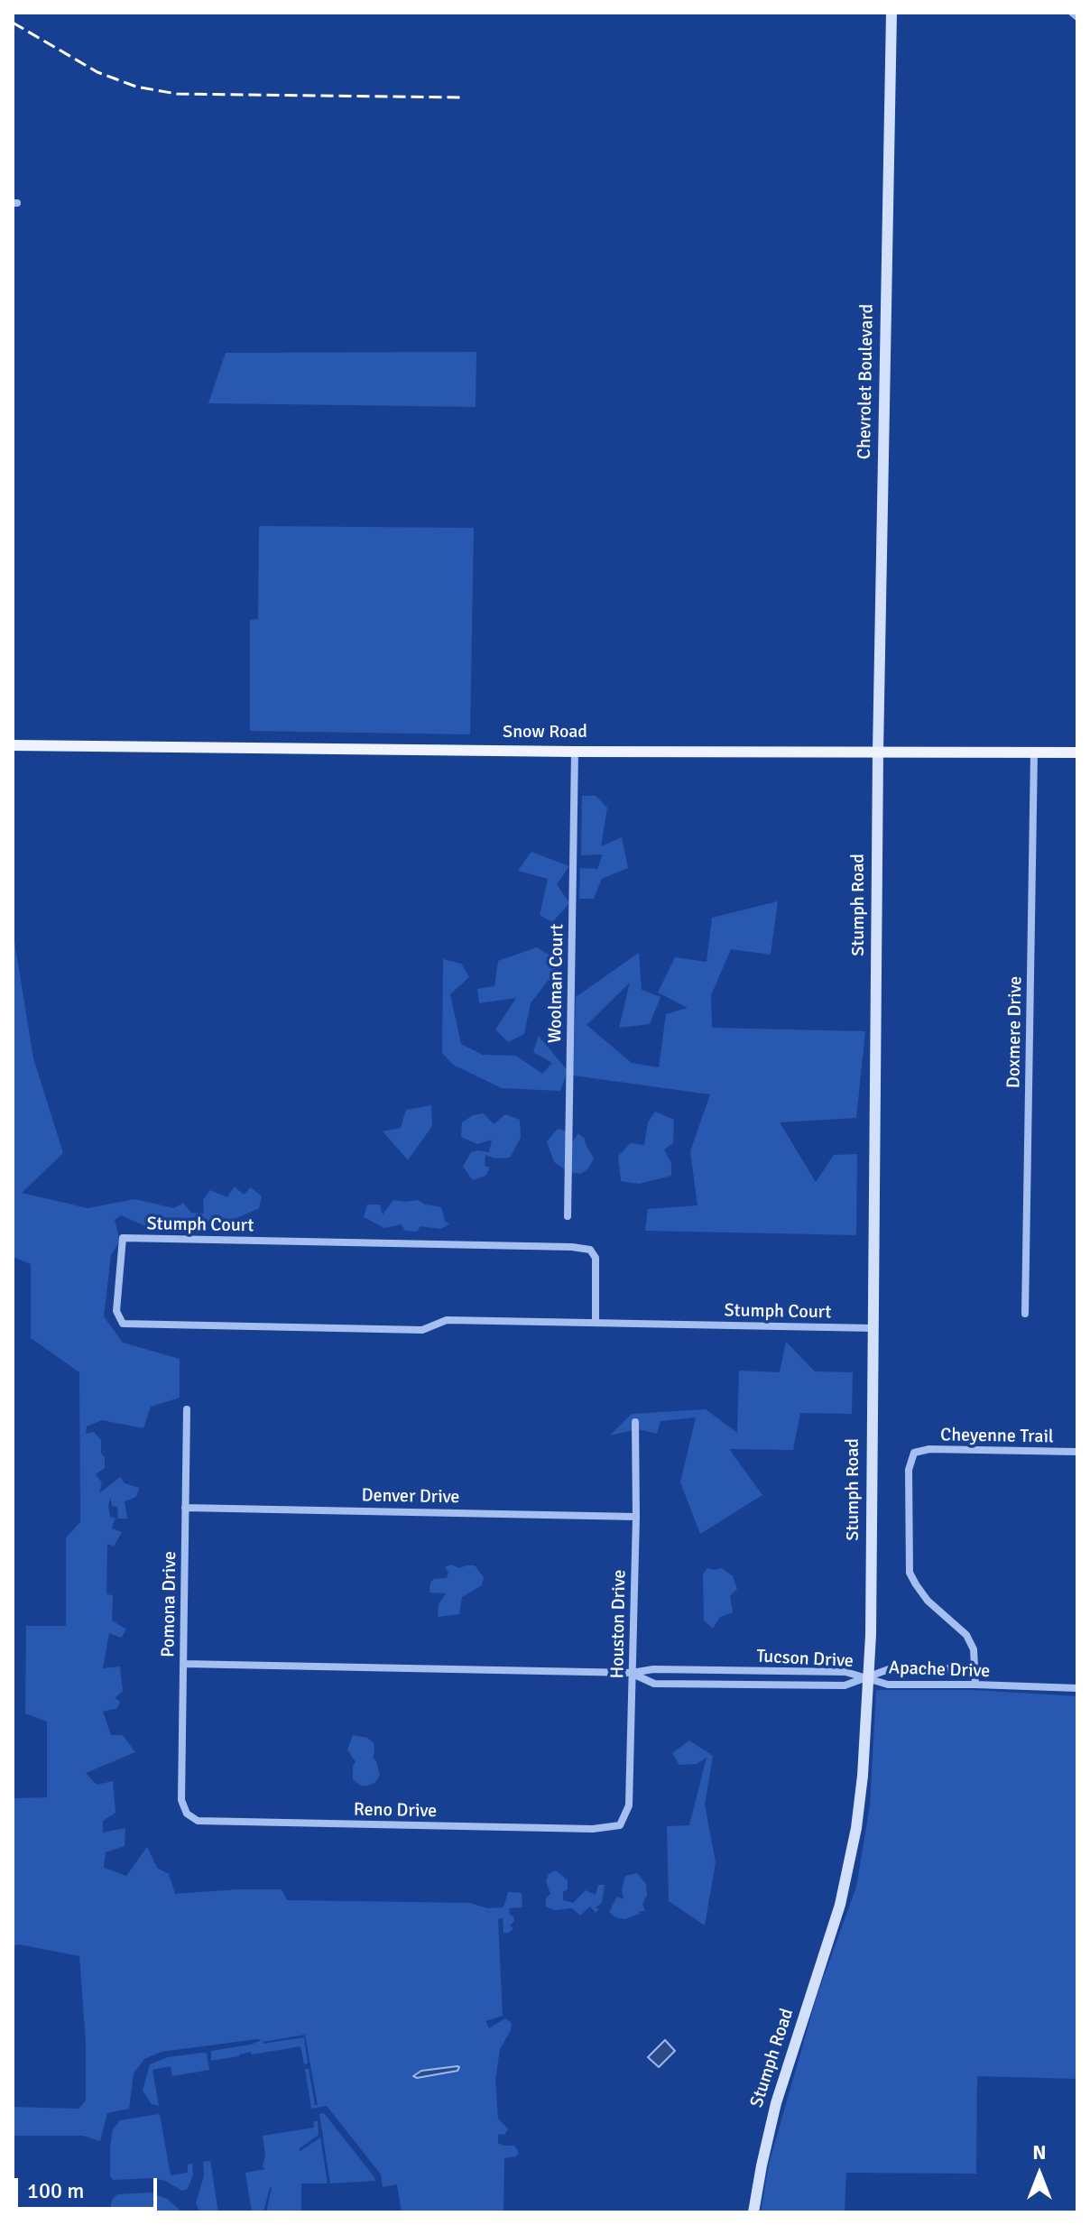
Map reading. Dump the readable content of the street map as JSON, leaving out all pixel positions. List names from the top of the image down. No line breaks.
{"streets":{"main road":["Chevrolet Boulevard","Snow Road","Stumph Road"],"street":["Woolman Court","Doxmere Drive","Stumph Court","Cheyenne Trail","Denver Drive","Pomona Drive","Houston Drive","Tucson Drive","Apache Drive","Reno Drive"]},"crossings":[["Chevrolet Boulevard","Snow Road"],["Chevrolet Boulevard","Stumph Road"],["Snow Road","Stumph Road"],["Snow Road","Woolman Court"],["Snow Road","Doxmere Drive"],["Stumph Road","Stumph Court"],["Stumph Road","Tucson Drive"],["Stumph Road","Apache Drive"],["Cheyenne Trail","Apache Drive"],["Denver Drive","Pomona Drive"],["Denver Drive","Houston Drive"],["Pomona Drive","Tucson Drive"],["Pomona Drive","Reno Drive"],["Houston Drive","Tucson Drive"],["Houston Drive","Reno Drive"],["Tucson Drive","Apache Drive"]],"scale_bar":"100 m","north":"top"}
